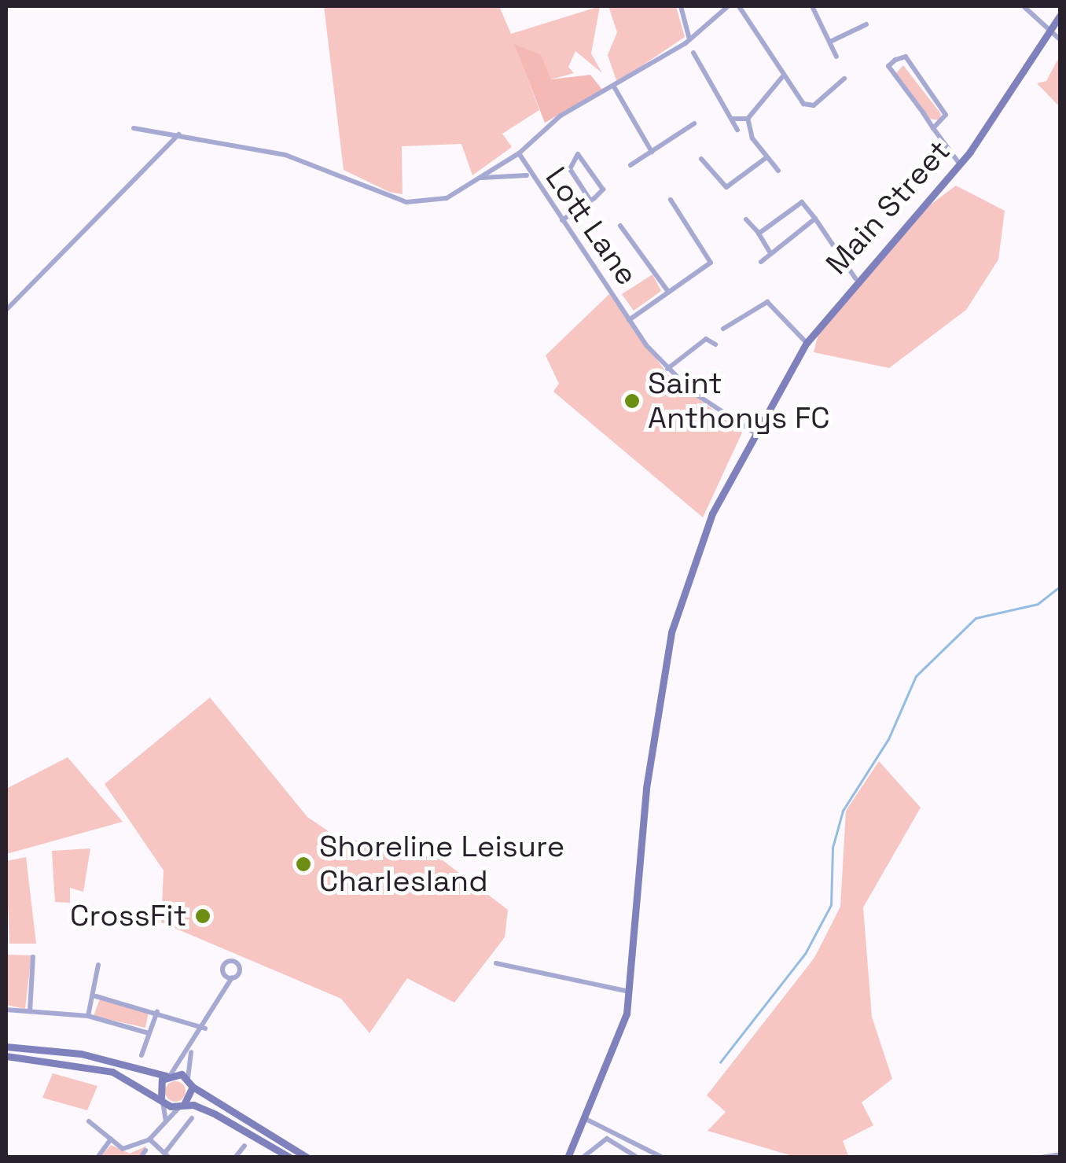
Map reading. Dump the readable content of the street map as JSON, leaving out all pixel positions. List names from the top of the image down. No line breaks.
{"streets":{"main road":["Main Street"],"street":["Lott Lane"]},"crossings":[["Main Street","Lott Lane"]],"places":["Saint Anthonys FC","Shoreline Leisure Charlesland","CrossFit"]}
